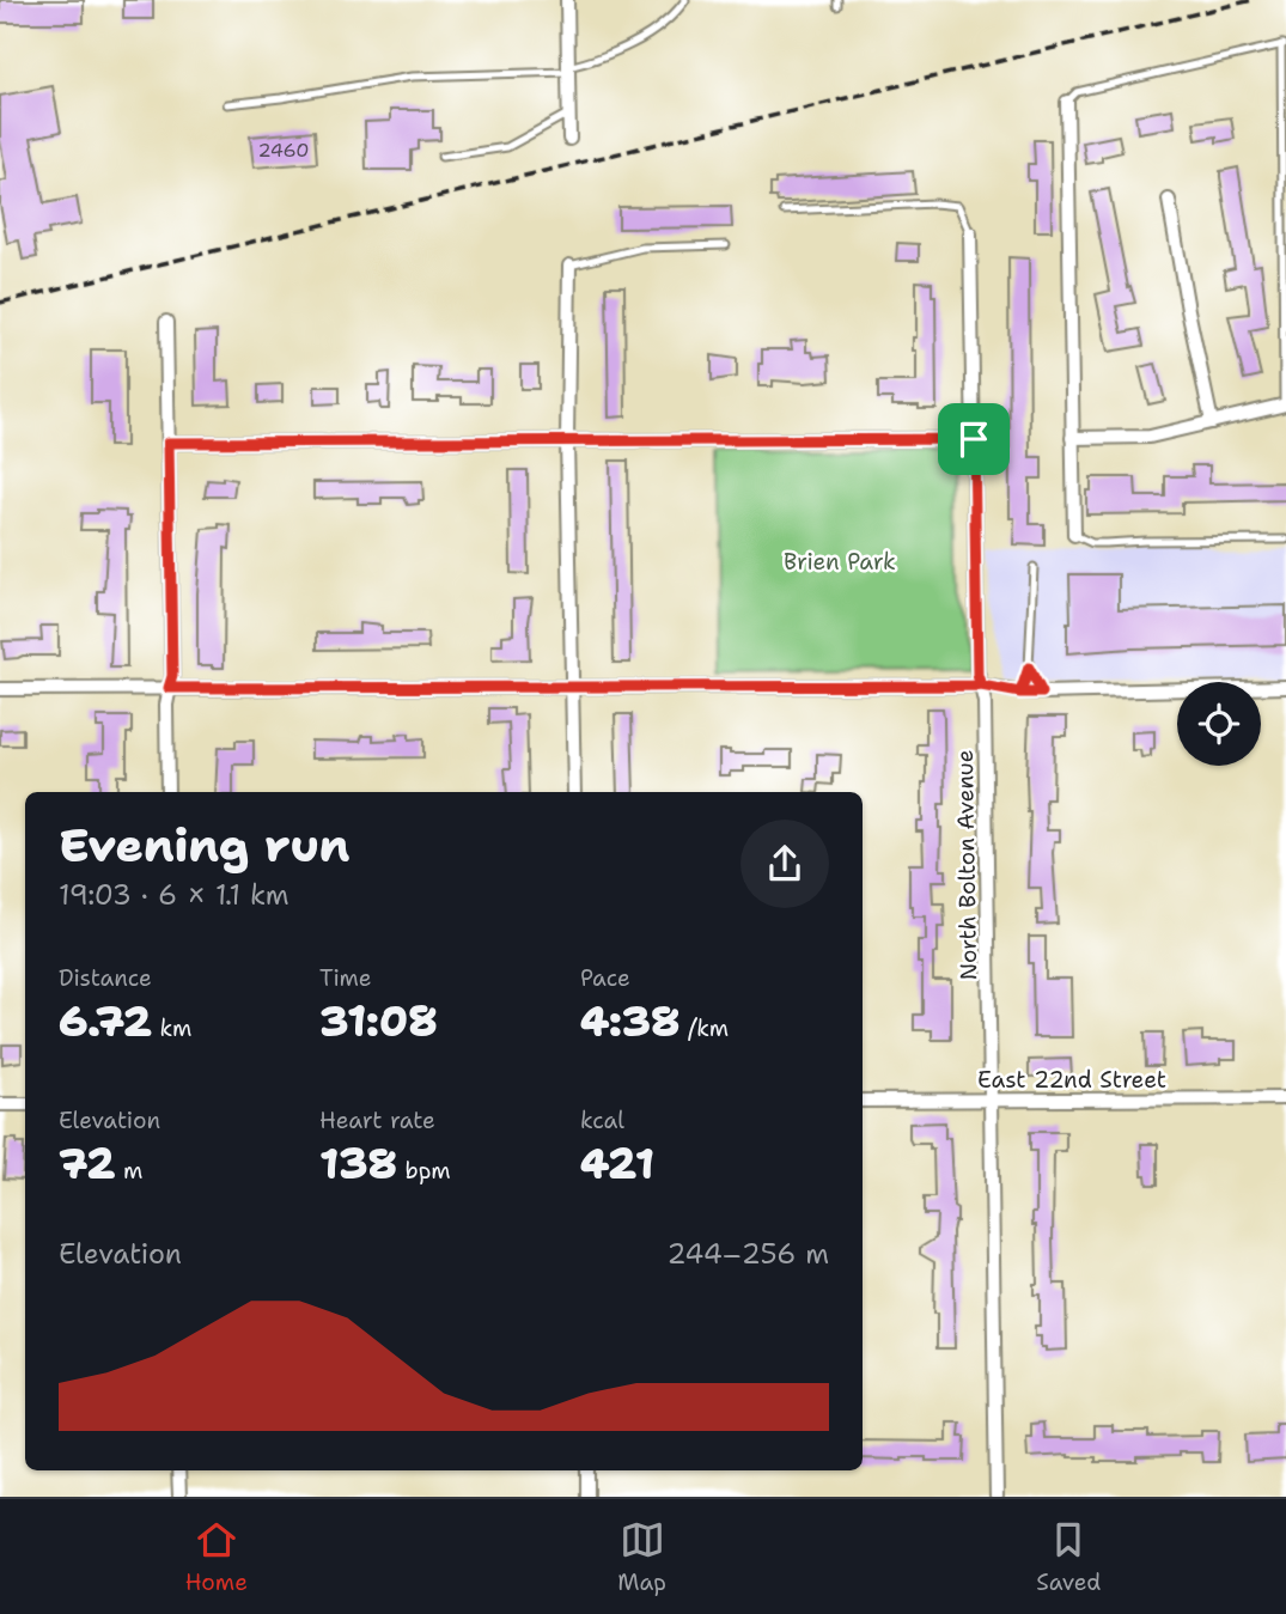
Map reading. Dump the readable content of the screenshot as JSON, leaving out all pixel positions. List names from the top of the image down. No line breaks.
{"streets":{"street":["North Bolton Avenue","East 22nd Street"]},"crossings":[["North Bolton Avenue","East 22nd Street"]],"parks":["Brien Park"],"house_numbers":["2460"],"page":{"heading":["Evening run","19:03 · 6 × 1.1 km"],"stats":[["Distance","6.72 km"],["Time","31:08"],["Pace","4:38 /km"],["Elevation","72 m"],["Heart rate","138 bpm"],["kcal","421"]],"chart":["Elevation","244–256 m"],"tabs":["Home","Map","Saved"]}}
